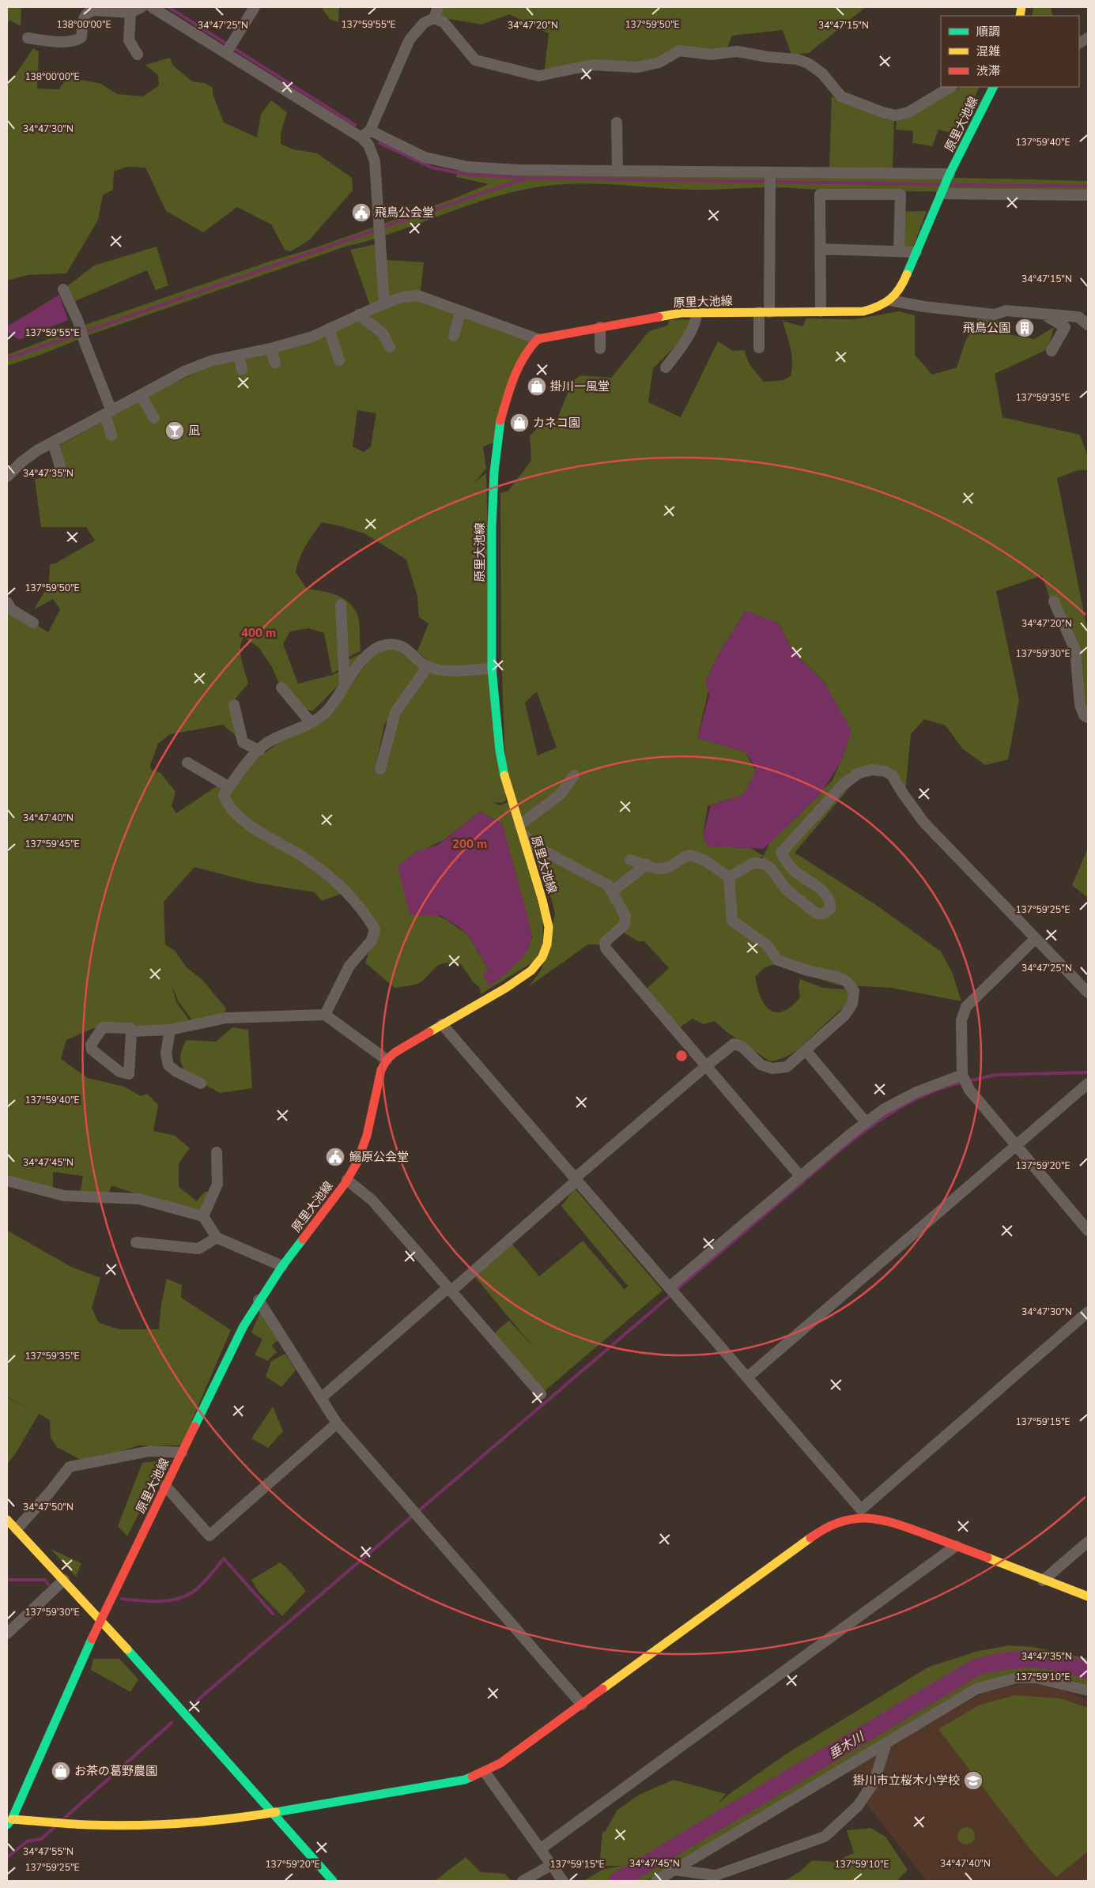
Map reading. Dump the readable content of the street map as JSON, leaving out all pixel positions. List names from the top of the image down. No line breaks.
{"streets":{"main road":["原里大池線"]},"water":["垂木川"],"places":{"public building":["飛鳥公会堂","鰯原公会堂"],"building":["飛鳥公園"],"shop":["掛川一風堂","カネコ園","お茶の葛野農園"],"bar":["凪"],"school or university":["掛川市立桜木小学校"]},"legend":["順調","混雑","渋滞"],"coordinates":["138°00'00\"E","137°59'55\"E","137°59'50\"E","34°47'25\"N","34°47'20\"N","34°47'15\"N","34°47'30\"N","137°59'40\"E","137°59'35\"E","34°47'35\"N","137°59'30\"E","34°47'40\"N","137°59'45\"E","137°59'25\"E","34°47'45\"N","137°59'20\"E","137°59'15\"E","34°47'50\"N","137°59'10\"E","34°47'55\"N"],"rings":["400 m","200 m"]}
